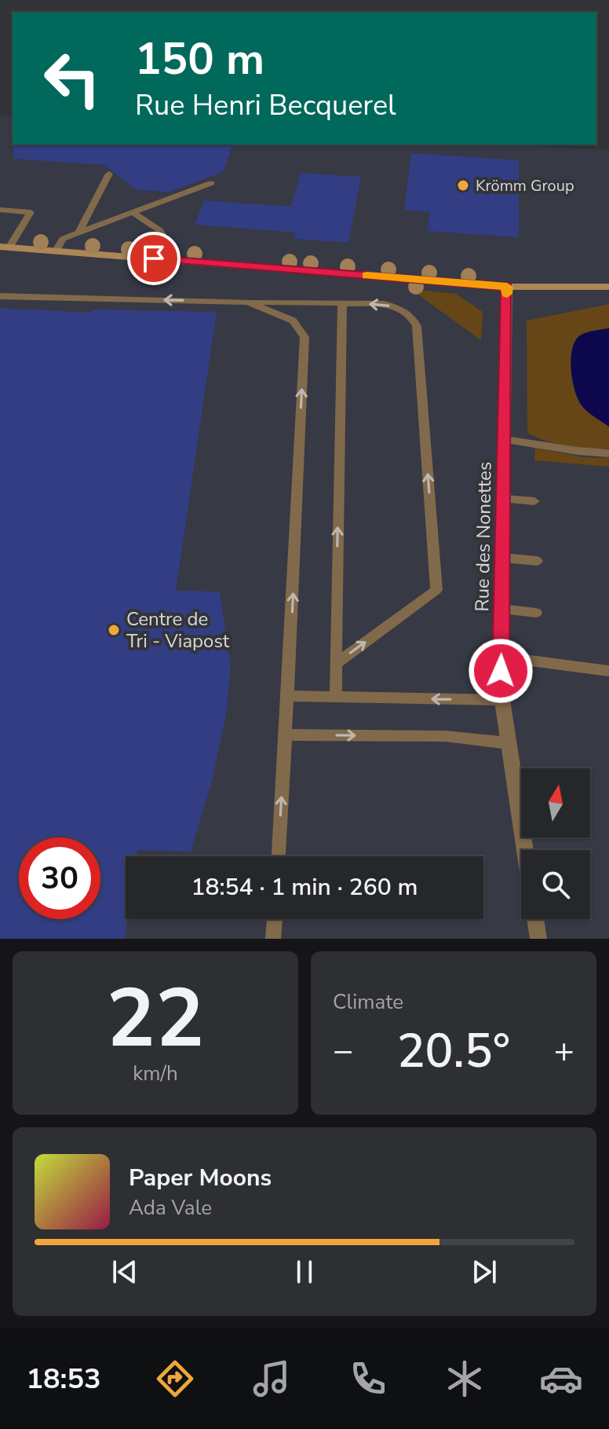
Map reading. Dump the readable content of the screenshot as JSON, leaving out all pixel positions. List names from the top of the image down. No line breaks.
{"streets":{"street":["Rue des Nonettes"]},"places":["Krömm Group","Centre de Tri - Viapost"],"north":"top","page":{"turn":["150 m","Rue Henri Becquerel"],"limit":"30","trip":"18:54 · 1 min · 260 m","tile":[["22","km/h"],"Climate"],"heat":["−","20.5°","+"],"song":["Paper Moons","Ada Vale"],"tabs":"18:53"}}
